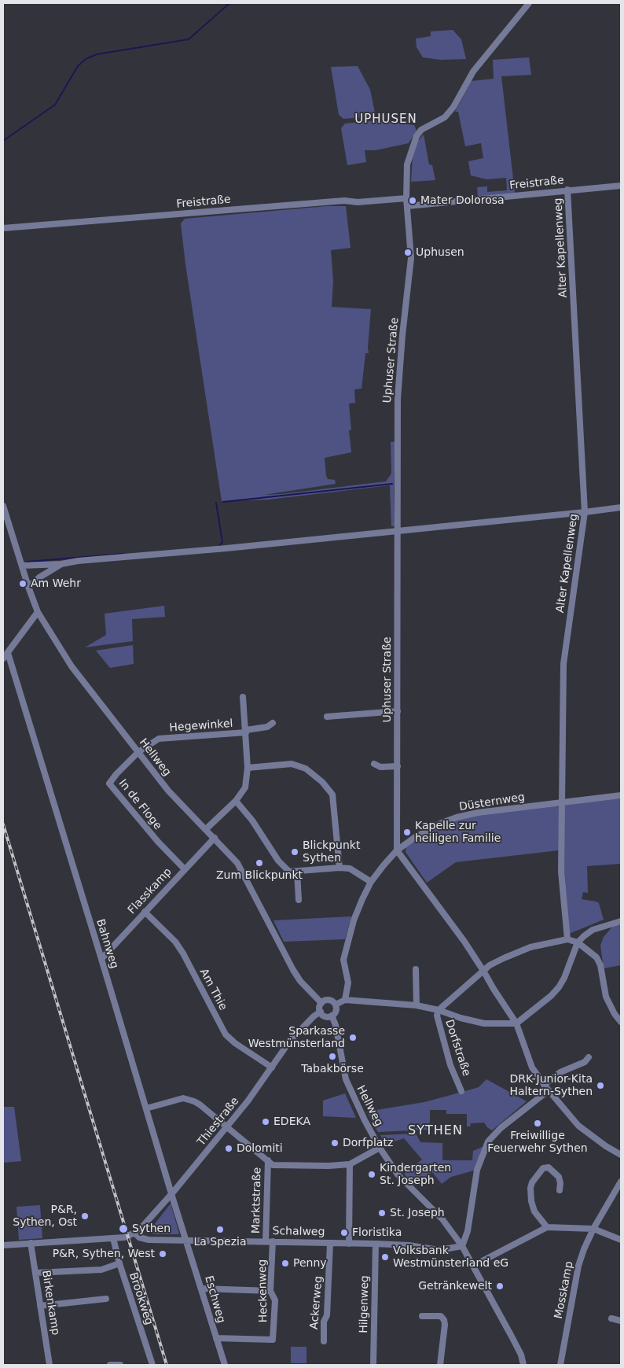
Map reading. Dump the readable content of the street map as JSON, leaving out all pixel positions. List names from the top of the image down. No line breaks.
{"streets":{"street":["Freistraße","Alter Kapellenweg","Uphuser Straße","Hegewinkel","Hellweg","Düsternweg","In de Floge","Flasskamp","Bahnweg","Am Thie","Dorfstraße","Thiestraße","Marktstraße","Schalweg","Mosskamp","Heckenweg","Brookweg","Eschweg","Birkenkamp","Ackerweg","Hilgenweg"]},"crossings":[["Freistraße","Alter Kapellenweg"],["Freistraße","Uphuser Straße"],["Alter Kapellenweg","Düsternweg"],["Uphuser Straße","Düsternweg"],["Hegewinkel","Hellweg"],["Hegewinkel","In de Floge"],["Hellweg","In de Floge"],["Hellweg","Flasskamp"],["Hellweg","Dorfstraße"],["Hellweg","Thiestraße"],["Hellweg","Marktstraße"],["Hellweg","Schalweg"],["Düsternweg","Dorfstraße"],["In de Floge","Flasskamp"],["Flasskamp","Bahnweg"],["Flasskamp","Am Thie"],["Bahnweg","Thiestraße"],["Bahnweg","Marktstraße"],["Bahnweg","Schalweg"],["Bahnweg","Eschweg"],["Am Thie","Thiestraße"],["Dorfstraße","Thiestraße"],["Thiestraße","Marktstraße"],["Thiestraße","Schalweg"],["Thiestraße","Brookweg"],["Thiestraße","Birkenkamp"],["Marktstraße","Schalweg"],["Schalweg","Heckenweg"],["Schalweg","Eschweg"],["Schalweg","Ackerweg"],["Schalweg","Hilgenweg"],["Heckenweg","Eschweg"]],"districts":["UPHUSEN","SYTHEN"],"places":["Mater Dolorosa","Uphusen","Am Wehr","Kapelle zur heiligen Familie","Blickpunkt Sythen","Zum Blickpunkt","Sparkasse Westmünsterland","Tabakbörse","DRK-Junior-Kita Haltern-Sythen","EDEKA","Freiwillige Feuerwehr Sythen","Dorfplatz","Dolomiti","Kindergarten St. Joseph","St. Joseph","P&R, Sythen, Ost","Sythen","La Spezia","Floristika","P&R, Sythen, West","Volksbank Westmünsterland eG","Penny","Getränkewelt"]}
